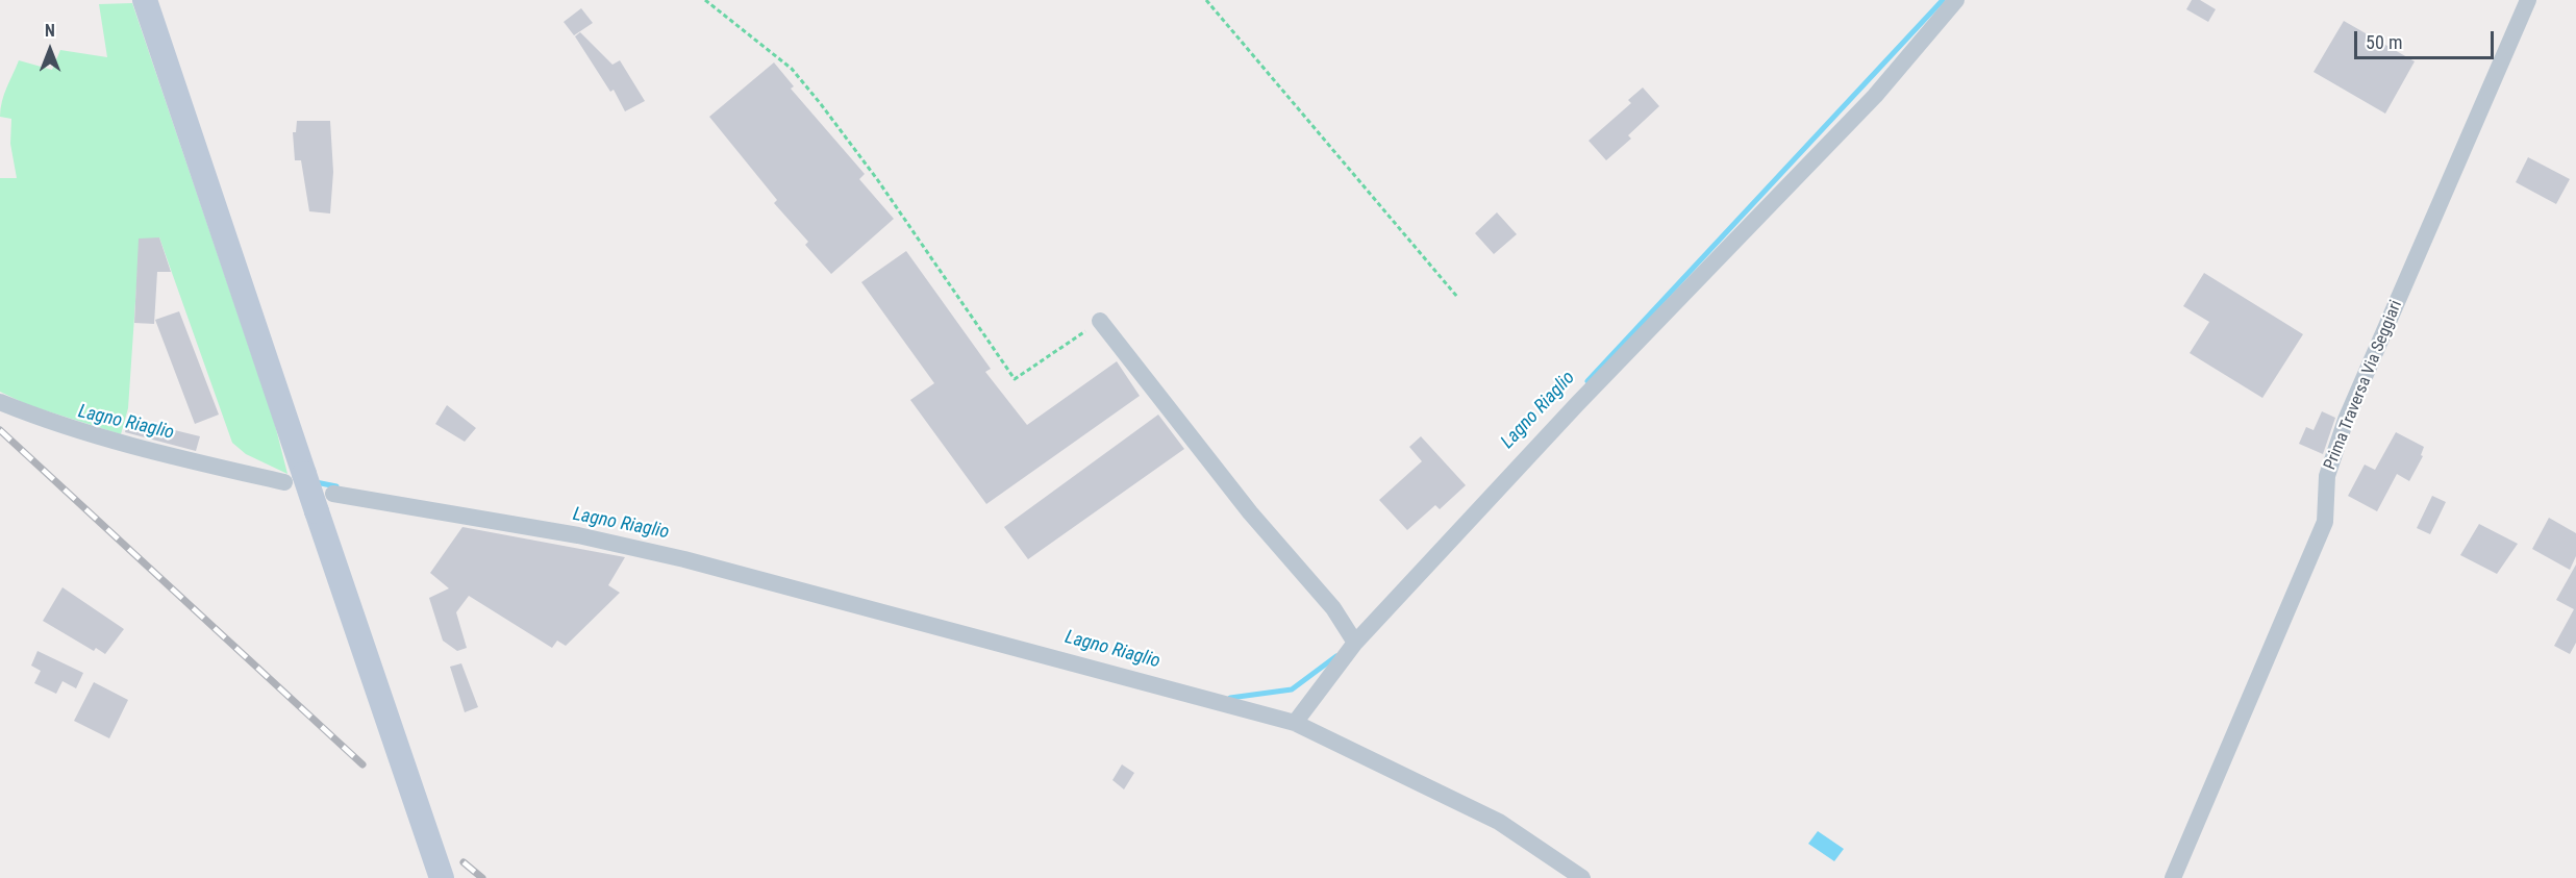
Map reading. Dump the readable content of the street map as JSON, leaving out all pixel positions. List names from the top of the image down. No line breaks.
{"streets":{"street":["Prima Traversa Via Seggiari"]},"water":["Lagno Riaglio"],"scale_bar":"50 m","north":"top"}
